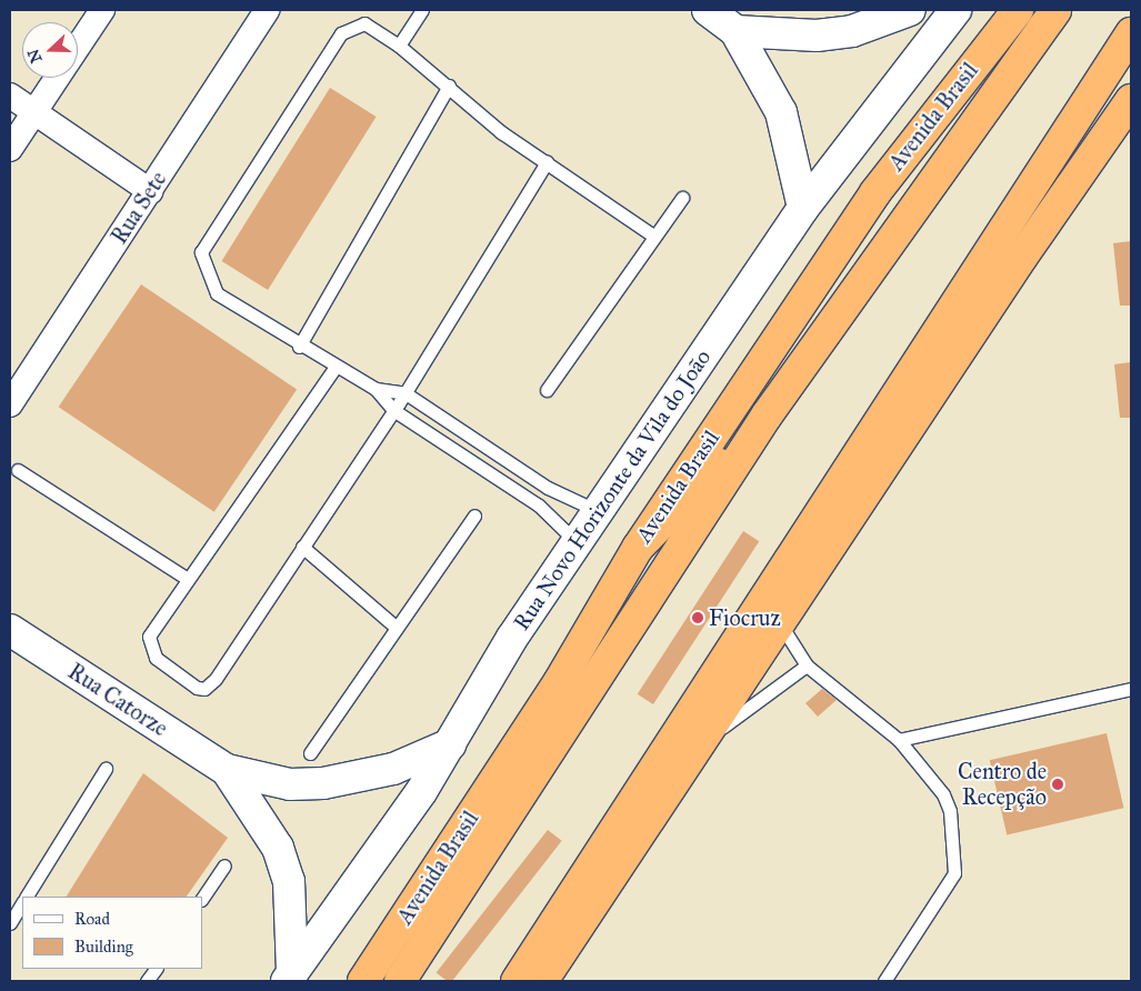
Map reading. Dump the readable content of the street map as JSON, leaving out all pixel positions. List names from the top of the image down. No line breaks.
{"streets":{"highway":["Avenida Brasil"],"street":["Rua Sete","Rua Novo Horizonte da Vila do João","Rua Catorze"]},"crossings":[["Rua Novo Horizonte da Vila do João","Rua Catorze"]],"places":["Fiocruz","Centro de Recepção"],"legend":["Road","Building"],"north":"left"}
